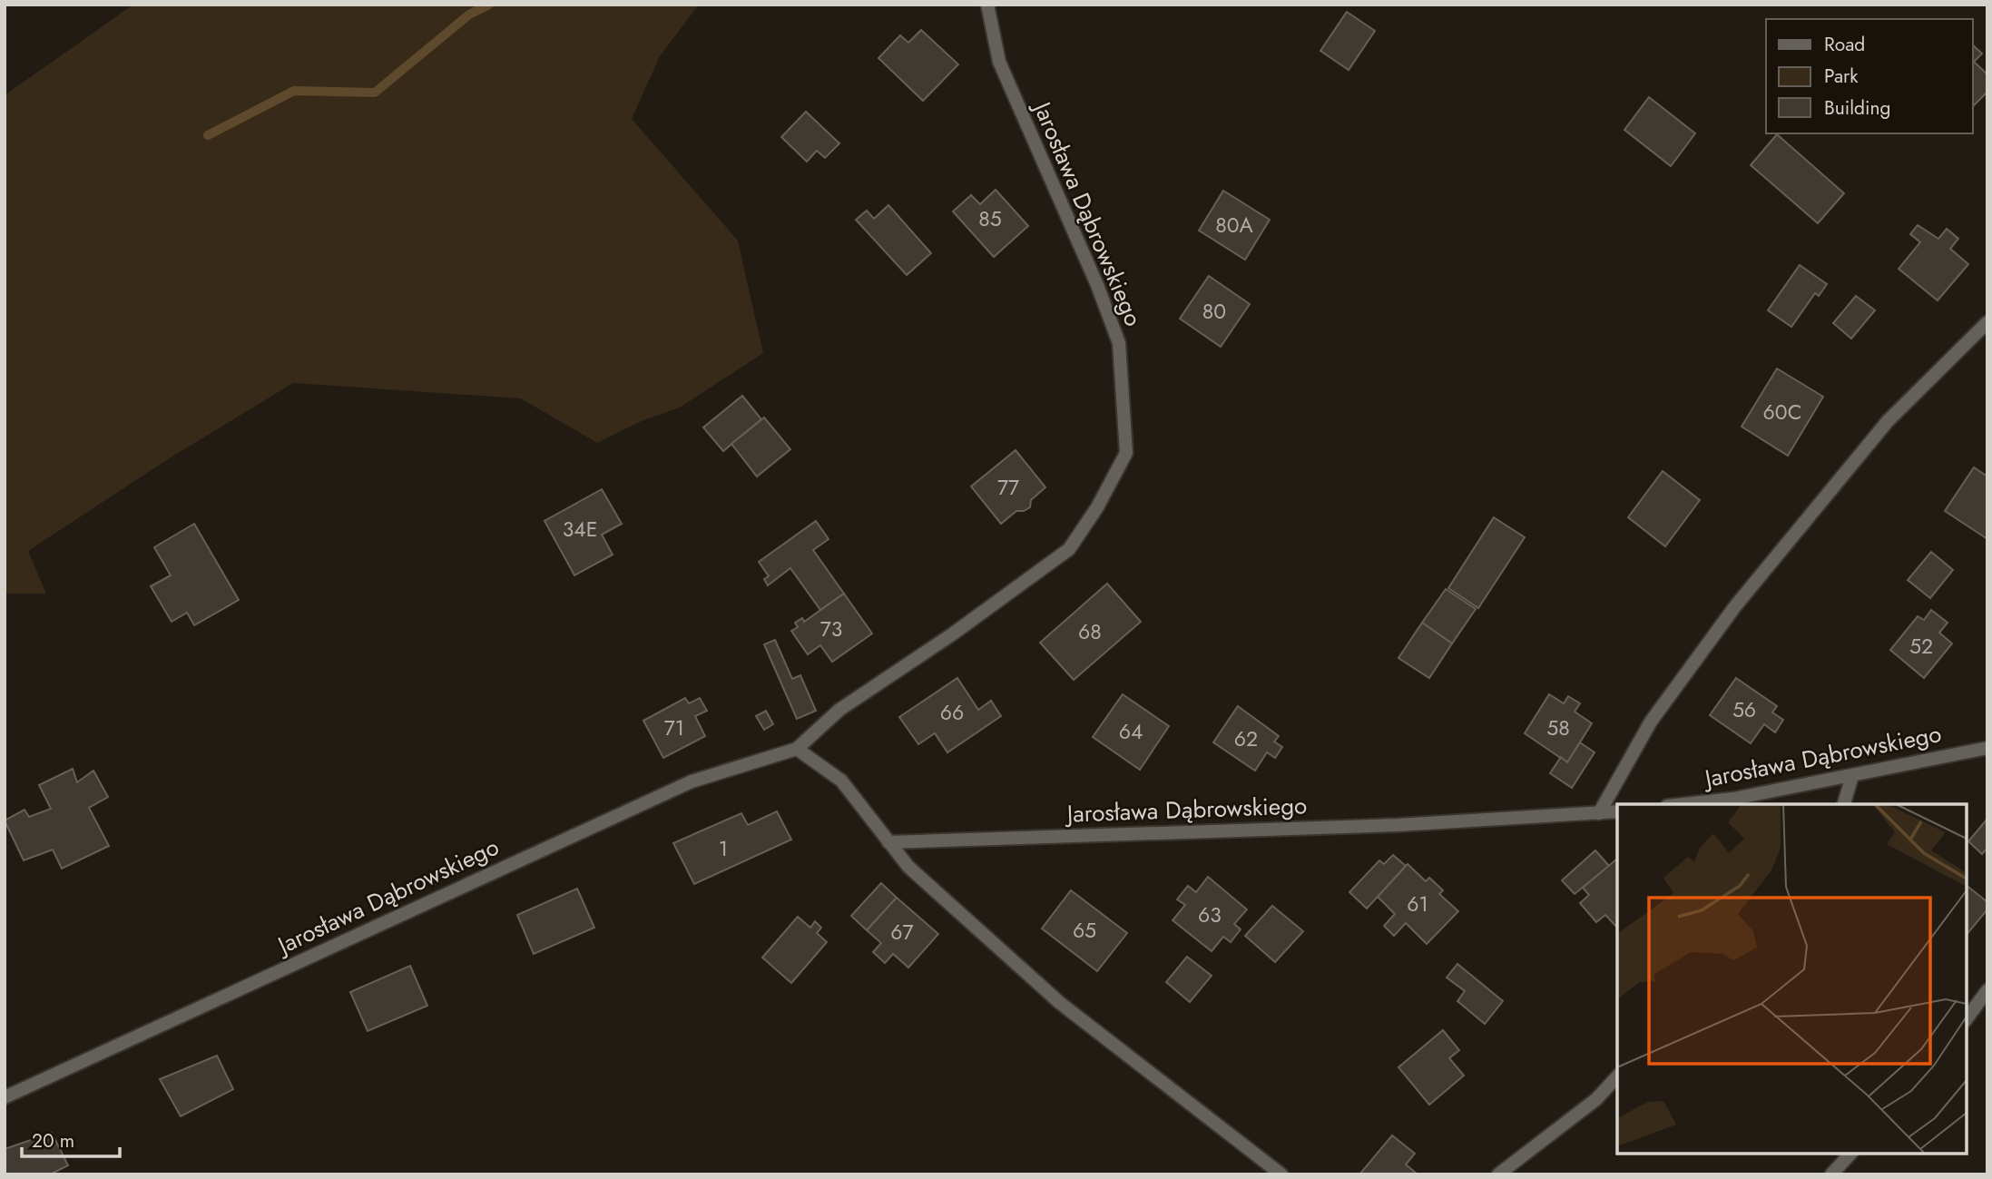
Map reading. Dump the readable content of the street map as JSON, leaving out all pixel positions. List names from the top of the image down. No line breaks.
{"streets":{"street":["Jarosława Dąbrowskiego"]},"house_numbers":["85","80A","80","60C","77","34E","73","68","52","56","66","71","58","64","62","1","61","63","65","67"],"legend":["Road","Park","Building"],"scale_bar":"20 m"}
